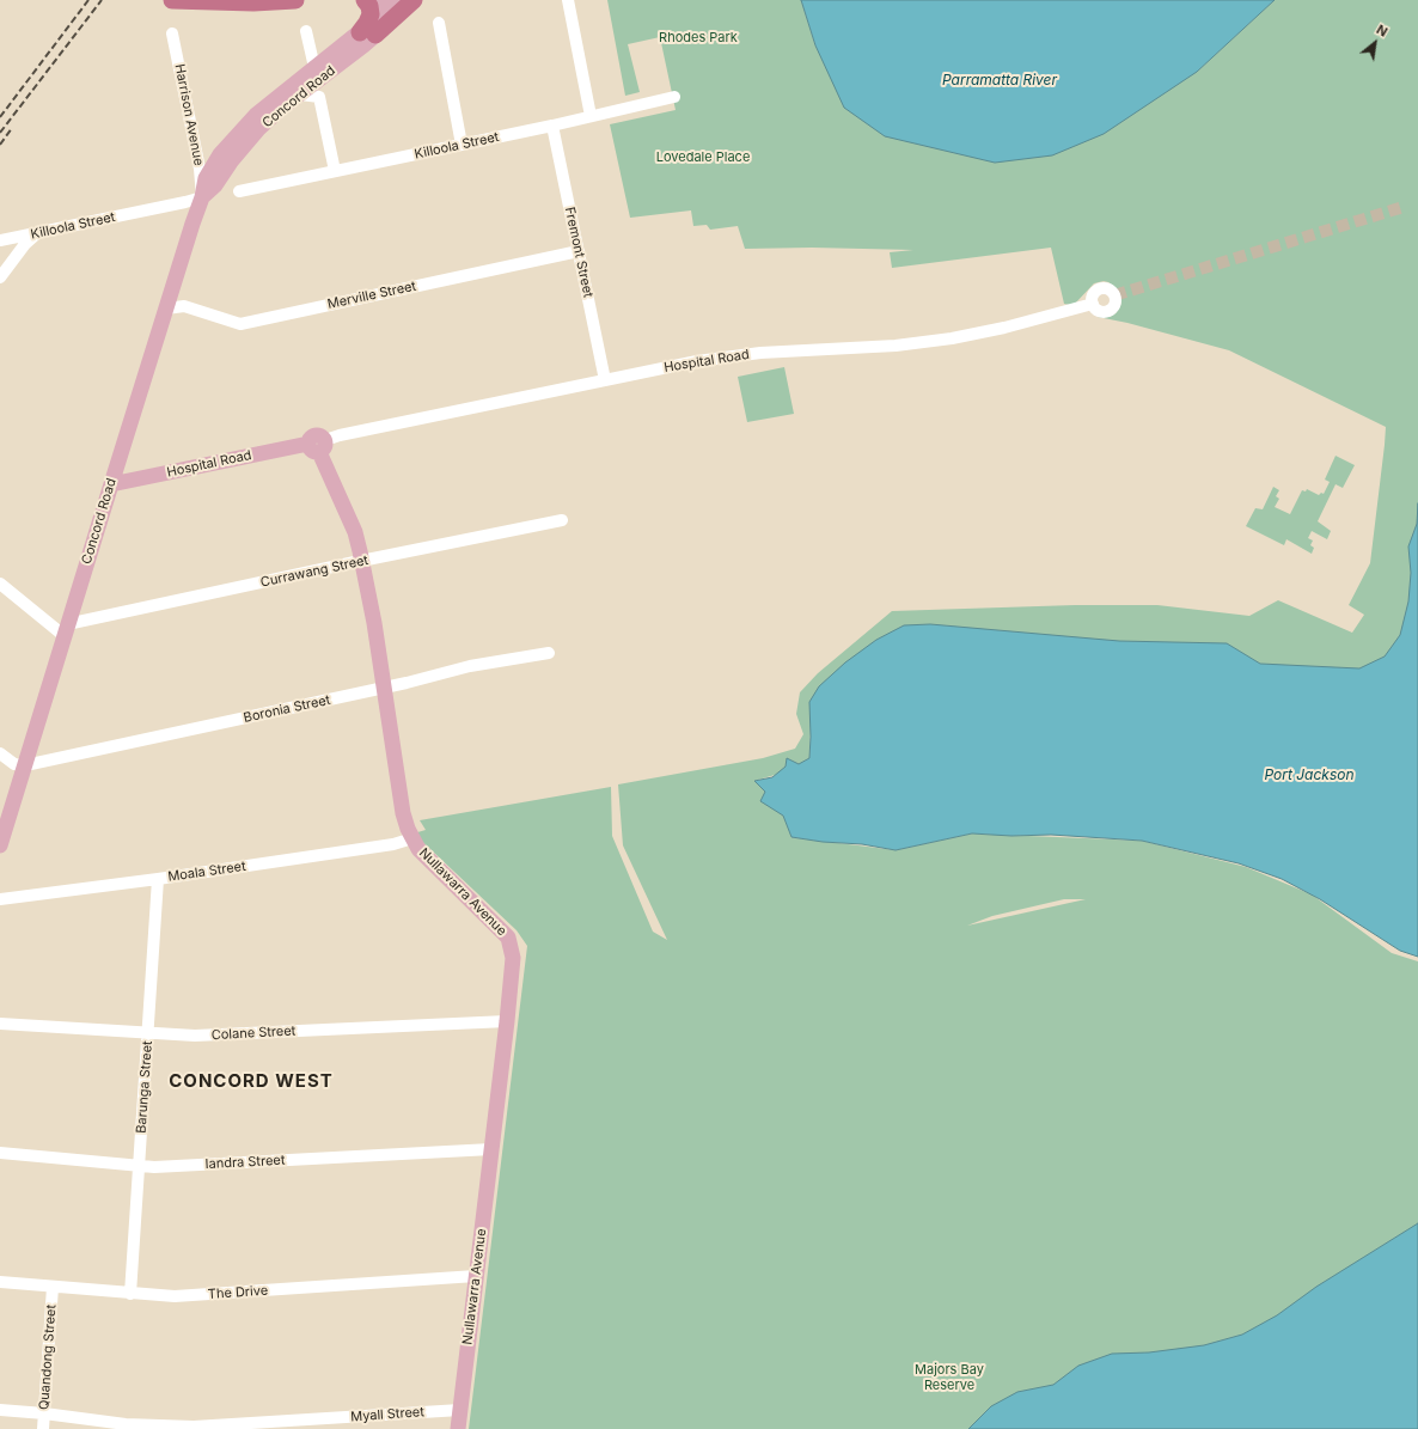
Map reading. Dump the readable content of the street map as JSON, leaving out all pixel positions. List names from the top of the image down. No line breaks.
{"streets":{"main road":["Concord Road","Hospital Road","Nullawarra Avenue"],"street":["Harrison Avenue","Killoola Street","Fremont Street","Merville Street","Currawang Street","Boronia Street","Moala Street","Colane Street","Barunga Street","Iandra Street","The Drive","Quandong Street","Myall Street"]},"crossings":[["Concord Road","Harrison Avenue"],["Concord Road","Killoola Street"],["Concord Road","Merville Street"],["Concord Road","Hospital Road"],["Concord Road","Currawang Street"],["Concord Road","Boronia Street"],["Harrison Avenue","Killoola Street"],["Killoola Street","Fremont Street"],["Fremont Street","Merville Street"],["Fremont Street","Hospital Road"],["Hospital Road","Nullawarra Avenue"],["Currawang Street","Nullawarra Avenue"],["Boronia Street","Nullawarra Avenue"],["Moala Street","Nullawarra Avenue"],["Moala Street","Barunga Street"],["Nullawarra Avenue","Colane Street"],["Nullawarra Avenue","Iandra Street"],["Nullawarra Avenue","The Drive"],["Nullawarra Avenue","Myall Street"],["Colane Street","Barunga Street"],["Barunga Street","Iandra Street"],["Barunga Street","The Drive"],["The Drive","Quandong Street"],["Quandong Street","Myall Street"]],"districts":["CONCORD WEST"],"water":["Parramatta River","Port Jackson"],"parks":["Rhodes Park","Lovedale Place","Majors Bay Reserve"],"north":"top right"}
